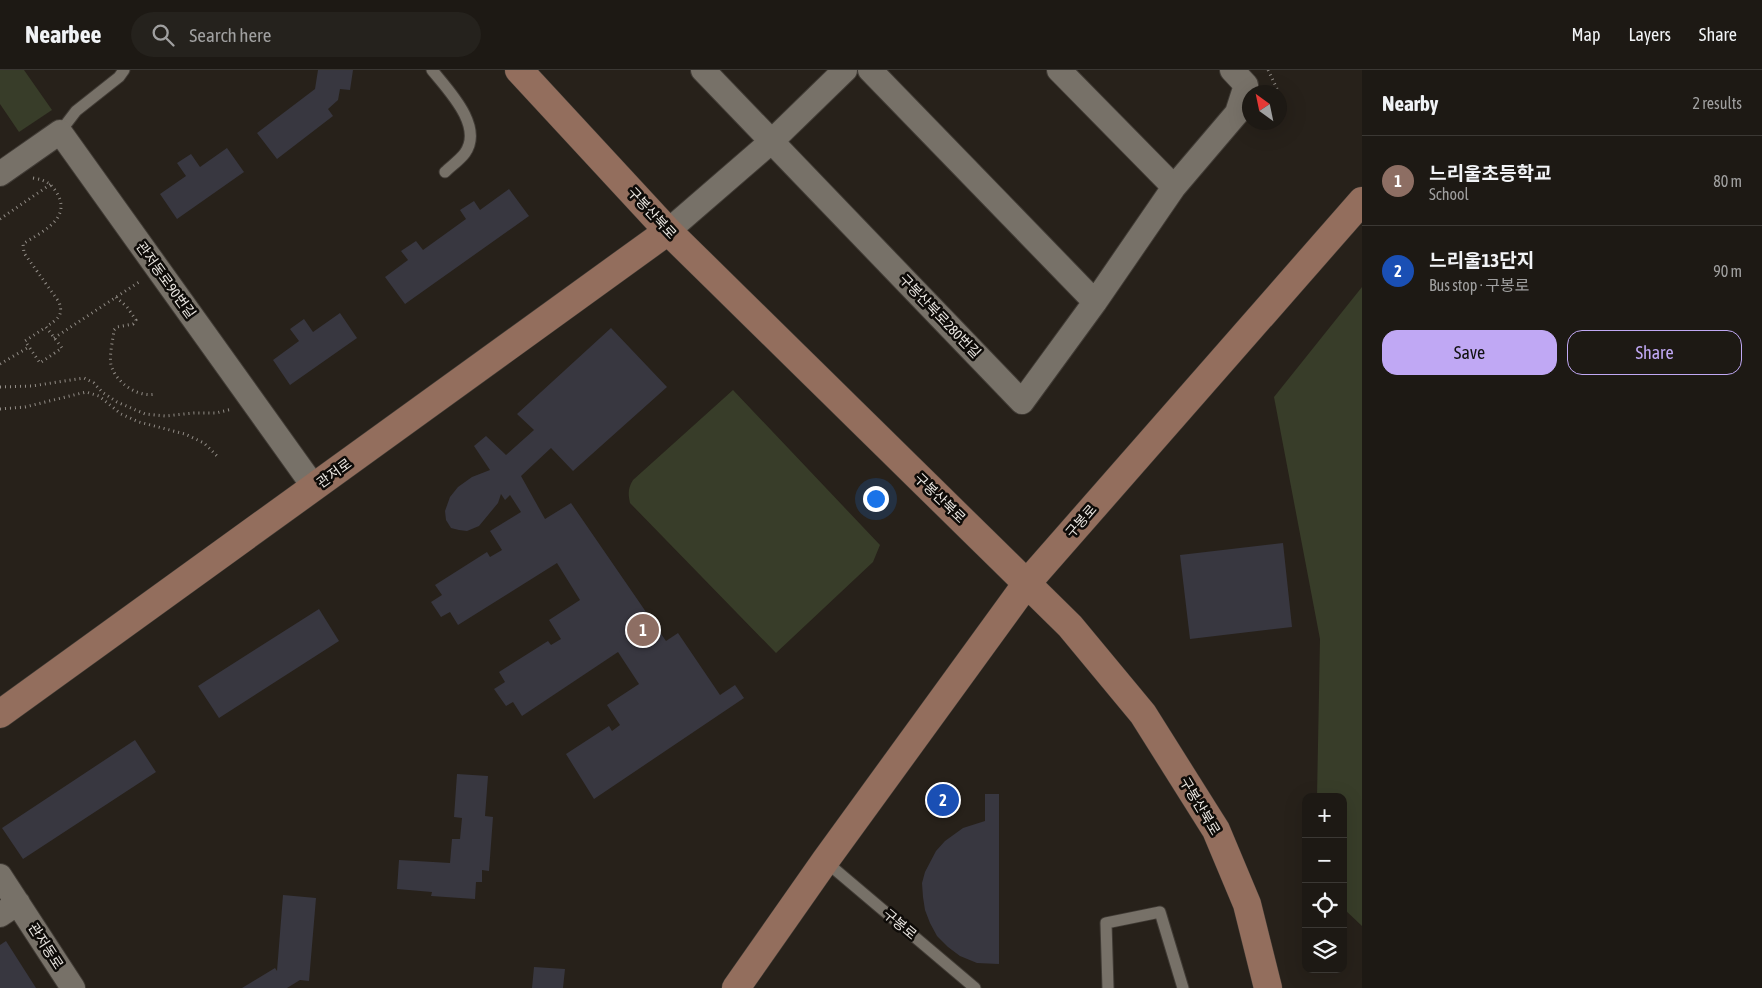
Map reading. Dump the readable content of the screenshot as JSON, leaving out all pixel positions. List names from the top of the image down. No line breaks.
{"streets":{"main road":["구봉산북로","관저로","구봉로"],"street":["관저동로90번길","구봉산북로280번길","관저동로"]},"crossings":[["구봉산북로","관저로"],["구봉산북로","구봉로"],["관저동로90번길","관저로"]],"north":"top left","page":{"header":"Nearbee","search":"Search here","nav":["Map","Layers","Share"],"heading":["Nearby","2 results"],"list":[{"mark":"1","name":"느리울초등학교","note":"School","value":"80 m"},{"mark":"2","name":"느리울13단지","note":"Bus stop · 구봉로","value":"90 m"}],"buttons":["Save","Share"],"pins":["1","2"],"map_buttons":["+","−"]}}
